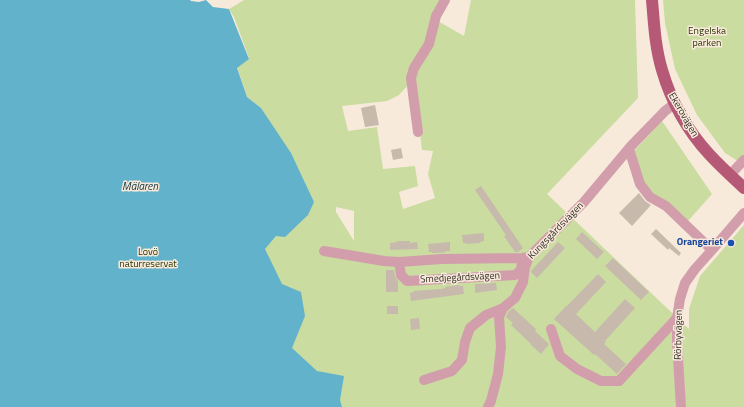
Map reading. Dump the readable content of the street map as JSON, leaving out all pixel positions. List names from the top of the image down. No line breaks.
{"streets":{"main road":["Ekerövägen"],"street":["Kungsgårdsvägen","Smedjegårdsvägen","Rörbyvägen"]},"crossings":[["Ekerövägen","Kungsgårdsvägen"],["Kungsgårdsvägen","Smedjegårdsvägen"]],"water":["Mälaren"],"parks":["Engelska parken","Lovö naturreservat"],"places":["Orangeriet"]}
